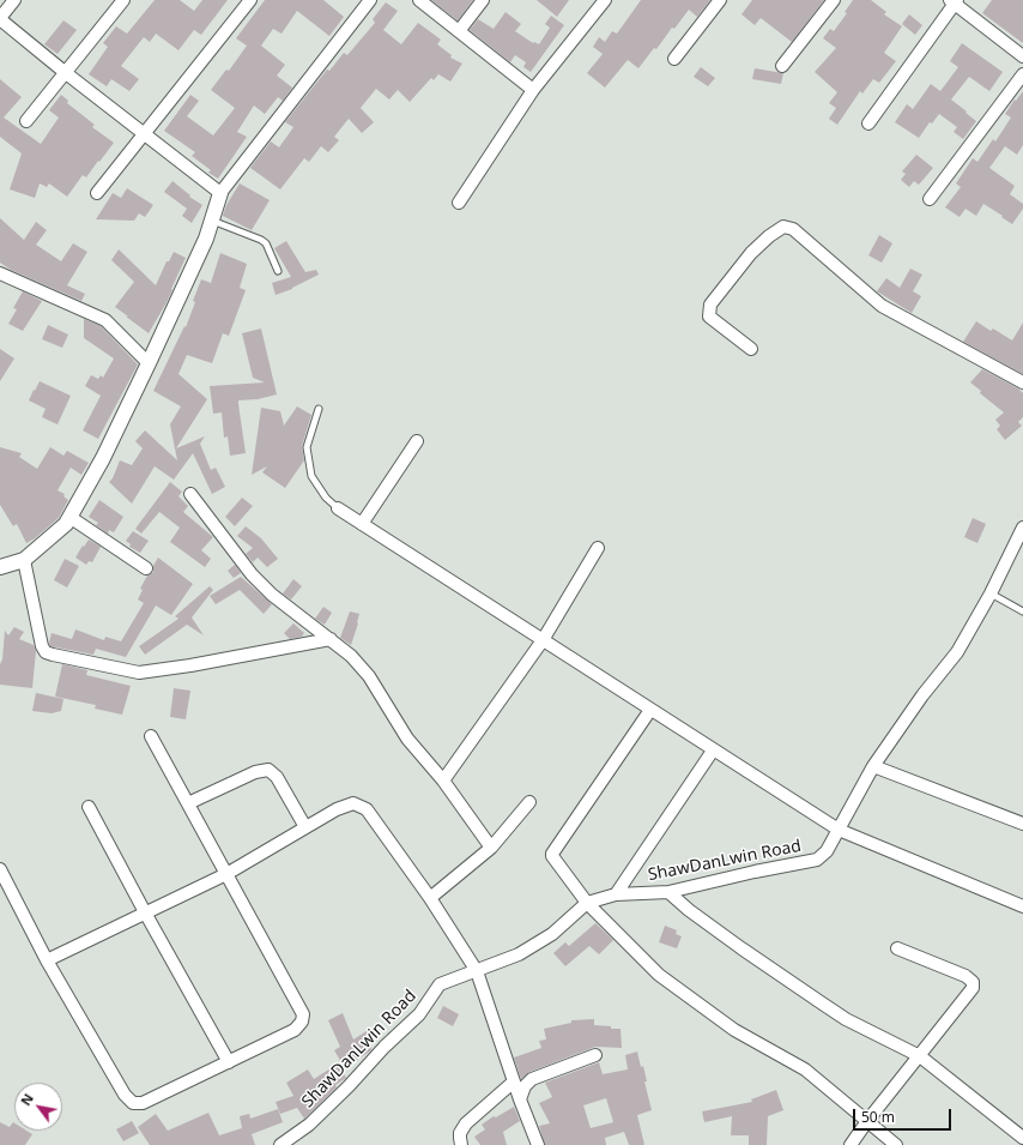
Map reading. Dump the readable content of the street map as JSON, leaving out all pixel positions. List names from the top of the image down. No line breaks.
{"streets":{"street":["ShawDanLwin Road"]},"scale_bar":"50 m","north":"top left"}
